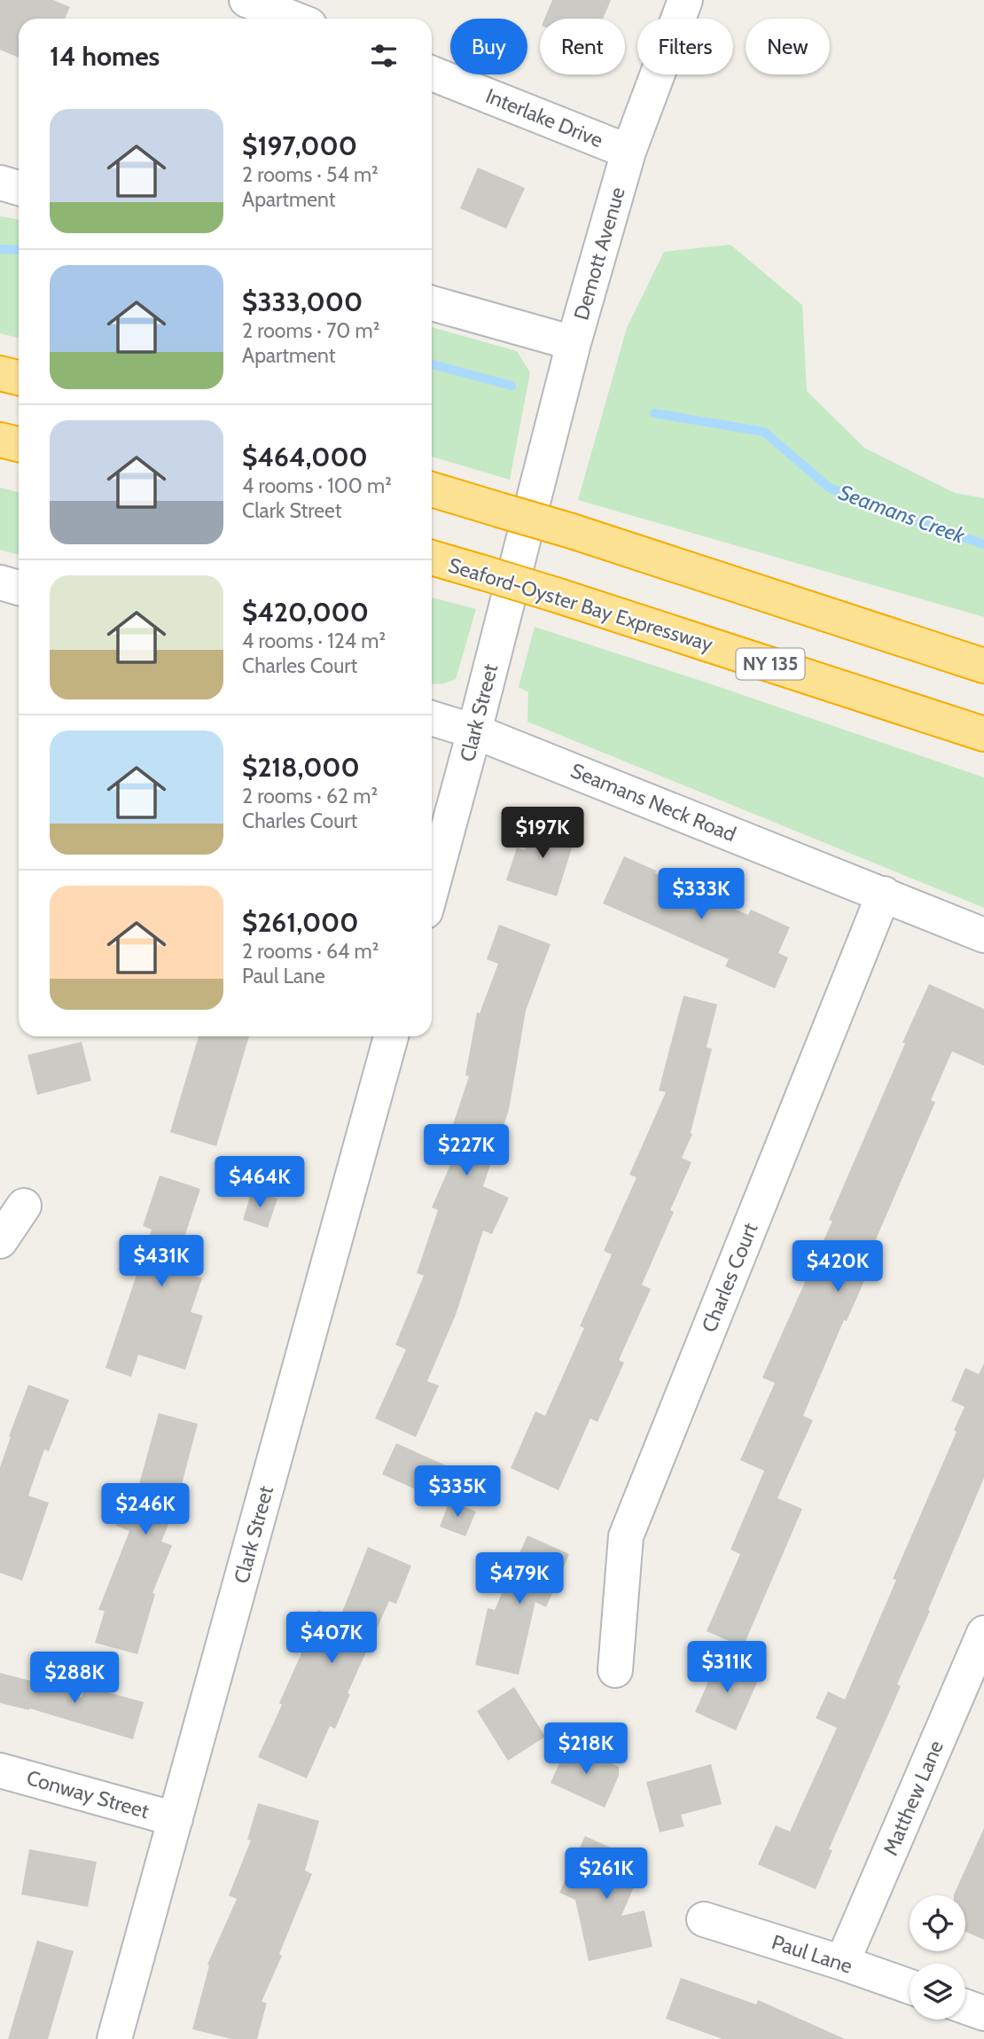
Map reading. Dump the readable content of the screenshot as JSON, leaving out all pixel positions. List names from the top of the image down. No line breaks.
{"streets":{"highway":["Seaford-Oyster Bay Expressway","NY 135"],"street":["Interlake Drive","Demott Avenue","Clark Street","Seamans Neck Road","Charles Court","Conway Street","Matthew Lane","Paul Lane"]},"crossings":[["Interlake Drive","Demott Avenue"],["Demott Avenue","Clark Street"],["Clark Street","Seamans Neck Road"],["Clark Street","Conway Street"],["Seamans Neck Road","Charles Court"],["Matthew Lane","Paul Lane"]],"water":["Seamans Creek"],"page":{"chip":["Buy","Rent","Filters","New"],"heading":"14 homes","list":[{"name":"$197,000","note":"2 rooms · 54 m² · Apartment"},{"name":"$333,000","note":"2 rooms · 70 m² · Apartment"},{"name":"$464,000","note":"4 rooms · 100 m² · Clark Street"},{"name":"$420,000","note":"4 rooms · 124 m² · Charles Court"},{"name":"$218,000","note":"2 rooms · 62 m² · Charles Court"},{"name":"$261,000","note":"2 rooms · 64 m² · Paul Lane"}],"price":["$197K","$333K","$227K","$464K","$431K","$420K","$335K","$246K","$479K","$407K","$311K","$288K","$218K","$261K"]}}
